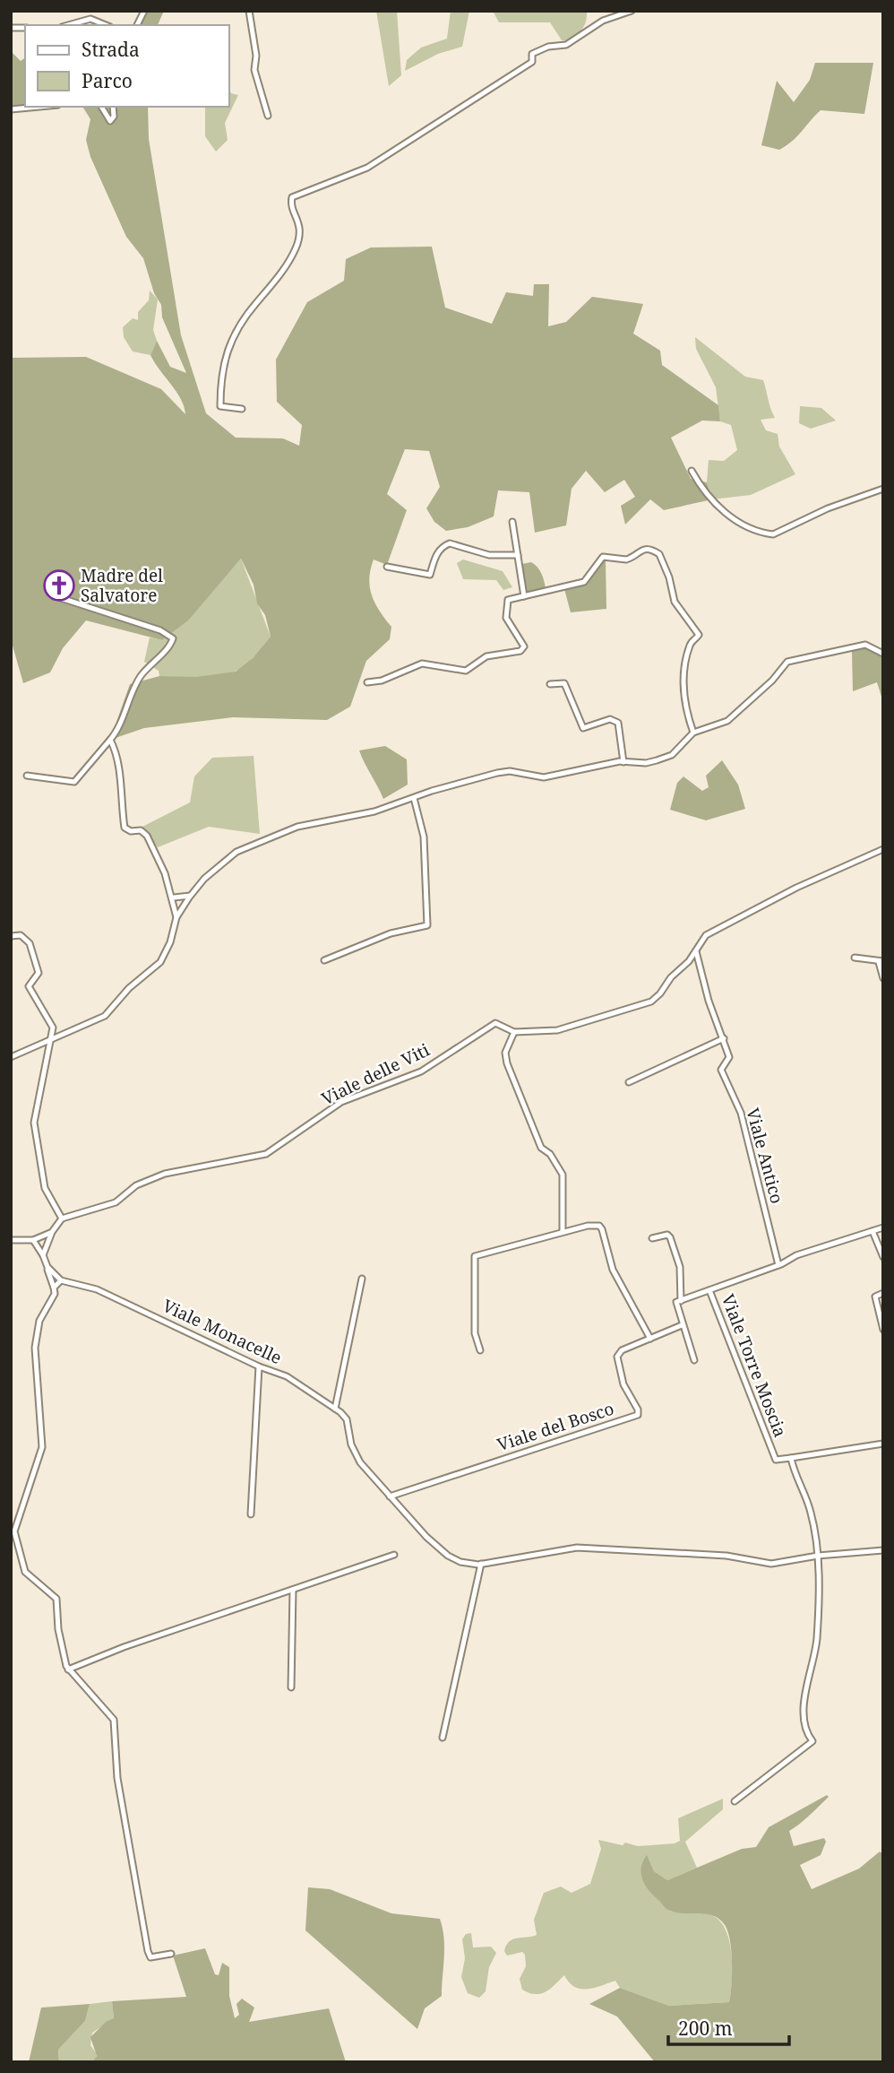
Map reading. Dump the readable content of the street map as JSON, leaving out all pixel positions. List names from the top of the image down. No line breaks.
{"streets":{"street":["Viale delle Viti","Viale Antico","Viale Monacelle","Viale Torre Moscia","Viale del Bosco"]},"crossings":[["Viale delle Viti","Viale Antico"],["Viale Monacelle","Viale del Bosco"]],"places":{"church":["Madre del Salvatore"]},"legend":["Strada","Parco"],"scale_bar":"200 m"}
